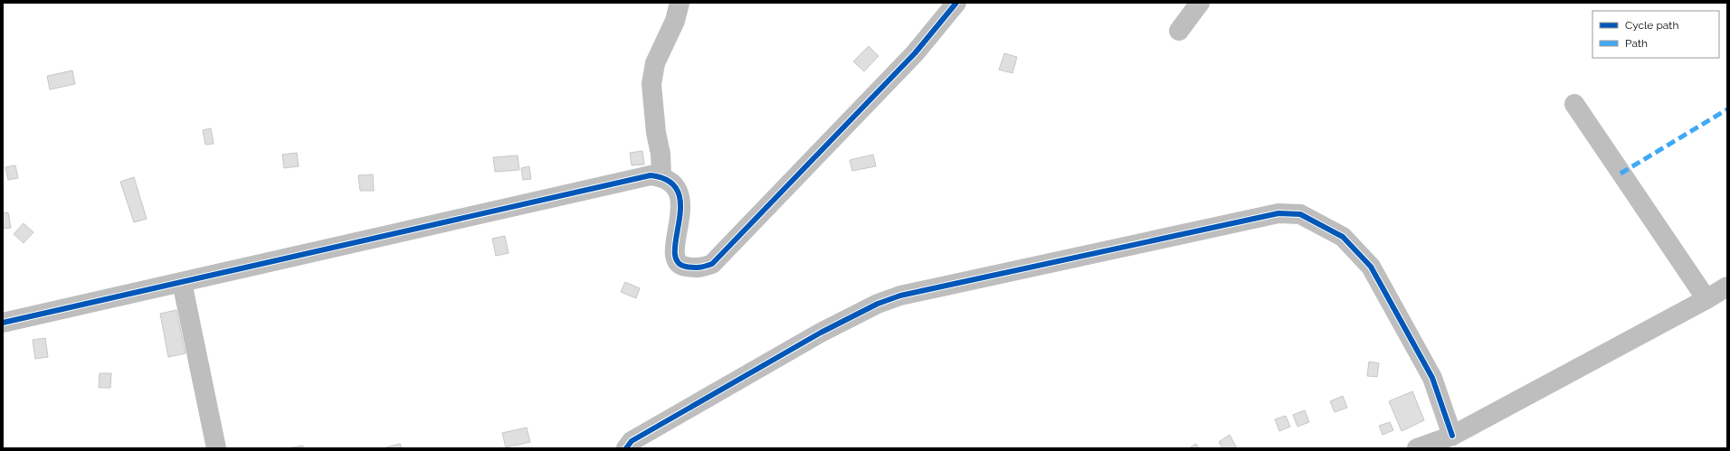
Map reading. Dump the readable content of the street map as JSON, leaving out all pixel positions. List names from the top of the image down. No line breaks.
{"legend":["Cycle path","Path"]}
